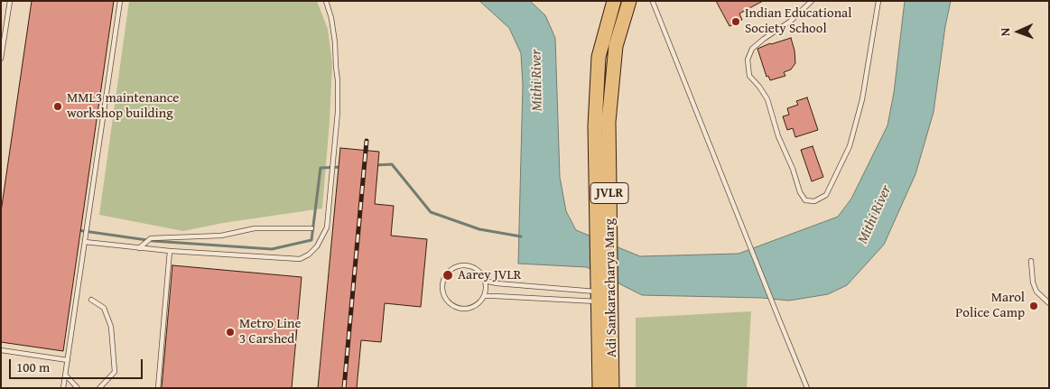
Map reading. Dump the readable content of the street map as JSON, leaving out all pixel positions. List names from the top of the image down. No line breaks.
{"streets":{"main road":["JVLR","Adi Sankaracharya Marg"]},"water":["Mithi River"],"places":["Indian Educational Society School","MML3 maintenance workshop building","Aarey JVLR","Marol Police Camp","Metro Line 3 Carshed"],"scale_bar":"100 m","north":"left"}
